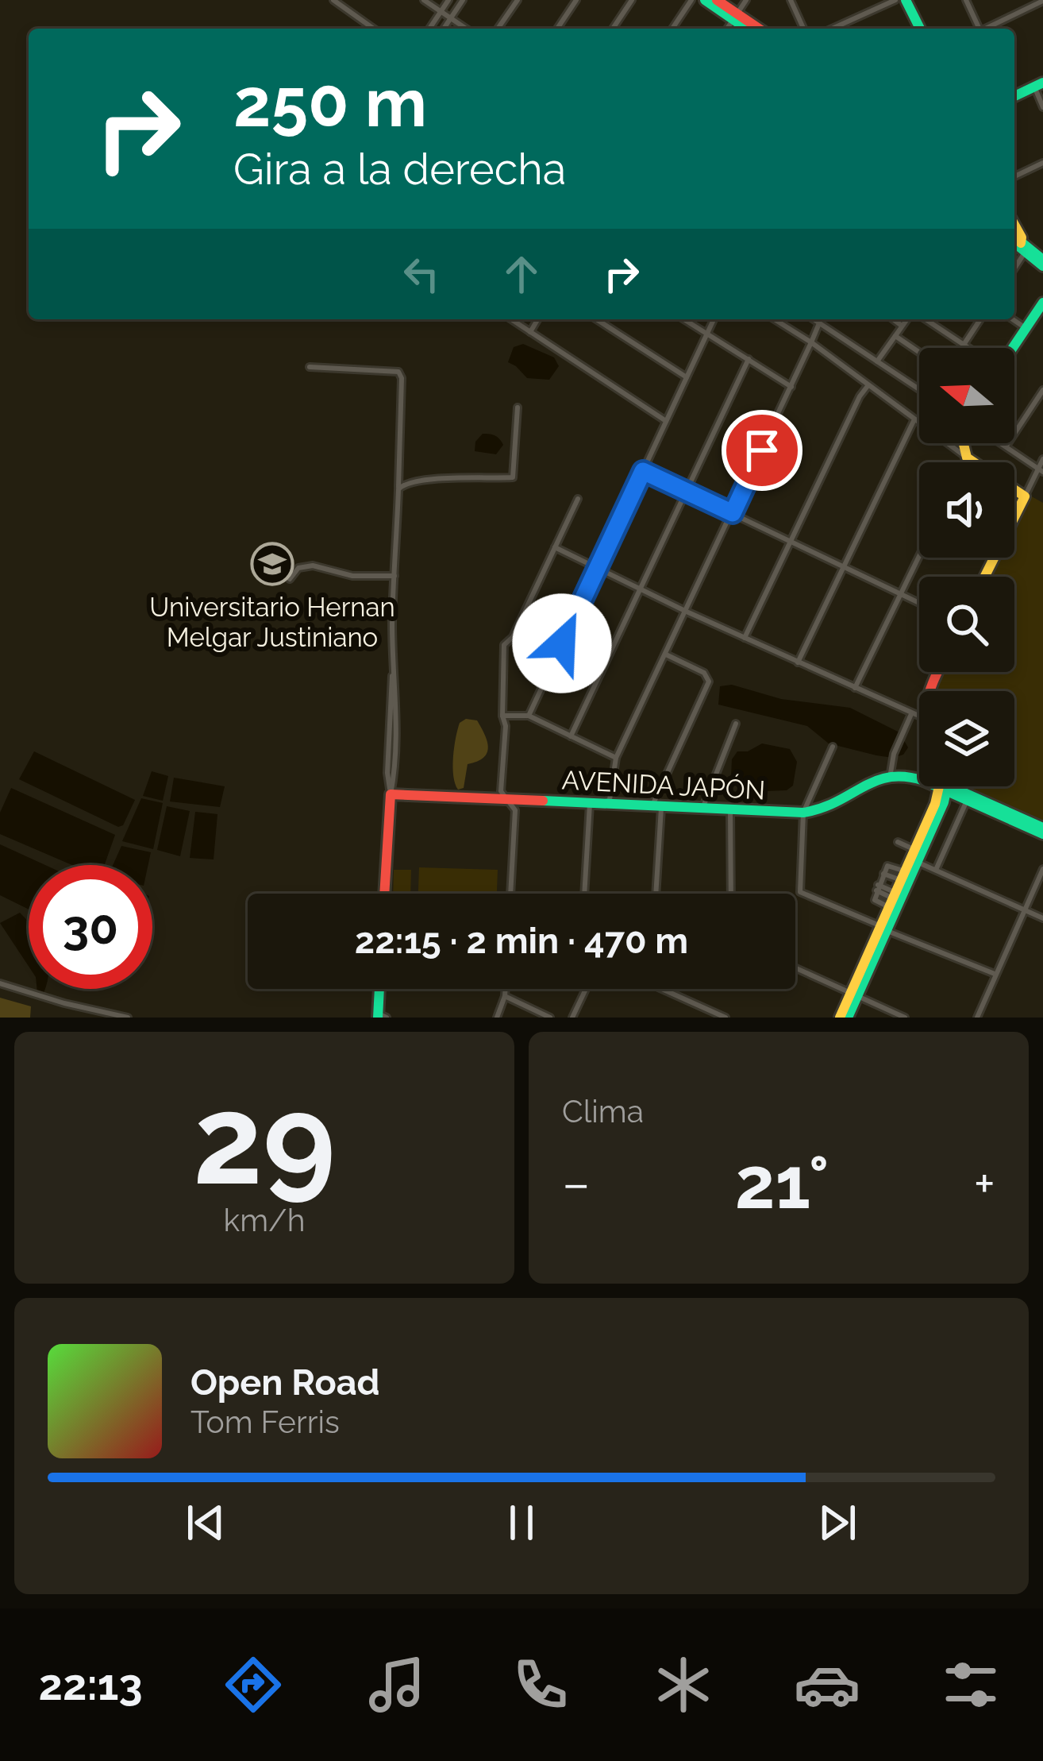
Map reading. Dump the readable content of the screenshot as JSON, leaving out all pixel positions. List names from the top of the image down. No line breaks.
{"streets":{"street":["AVENIDA JAPÓN"]},"places":{"school or university":["Universitario Hernan Melgar Justiniano"]},"north":"left","page":{"turn":["250 m","Gira a la derecha"],"limit":"30","trip":"22:15 · 2 min · 470 m","tile":[["29","km/h"],"Clima"],"heat":["−","21°","+"],"song":["Open Road","Tom Ferris"],"tabs":"22:13"}}
